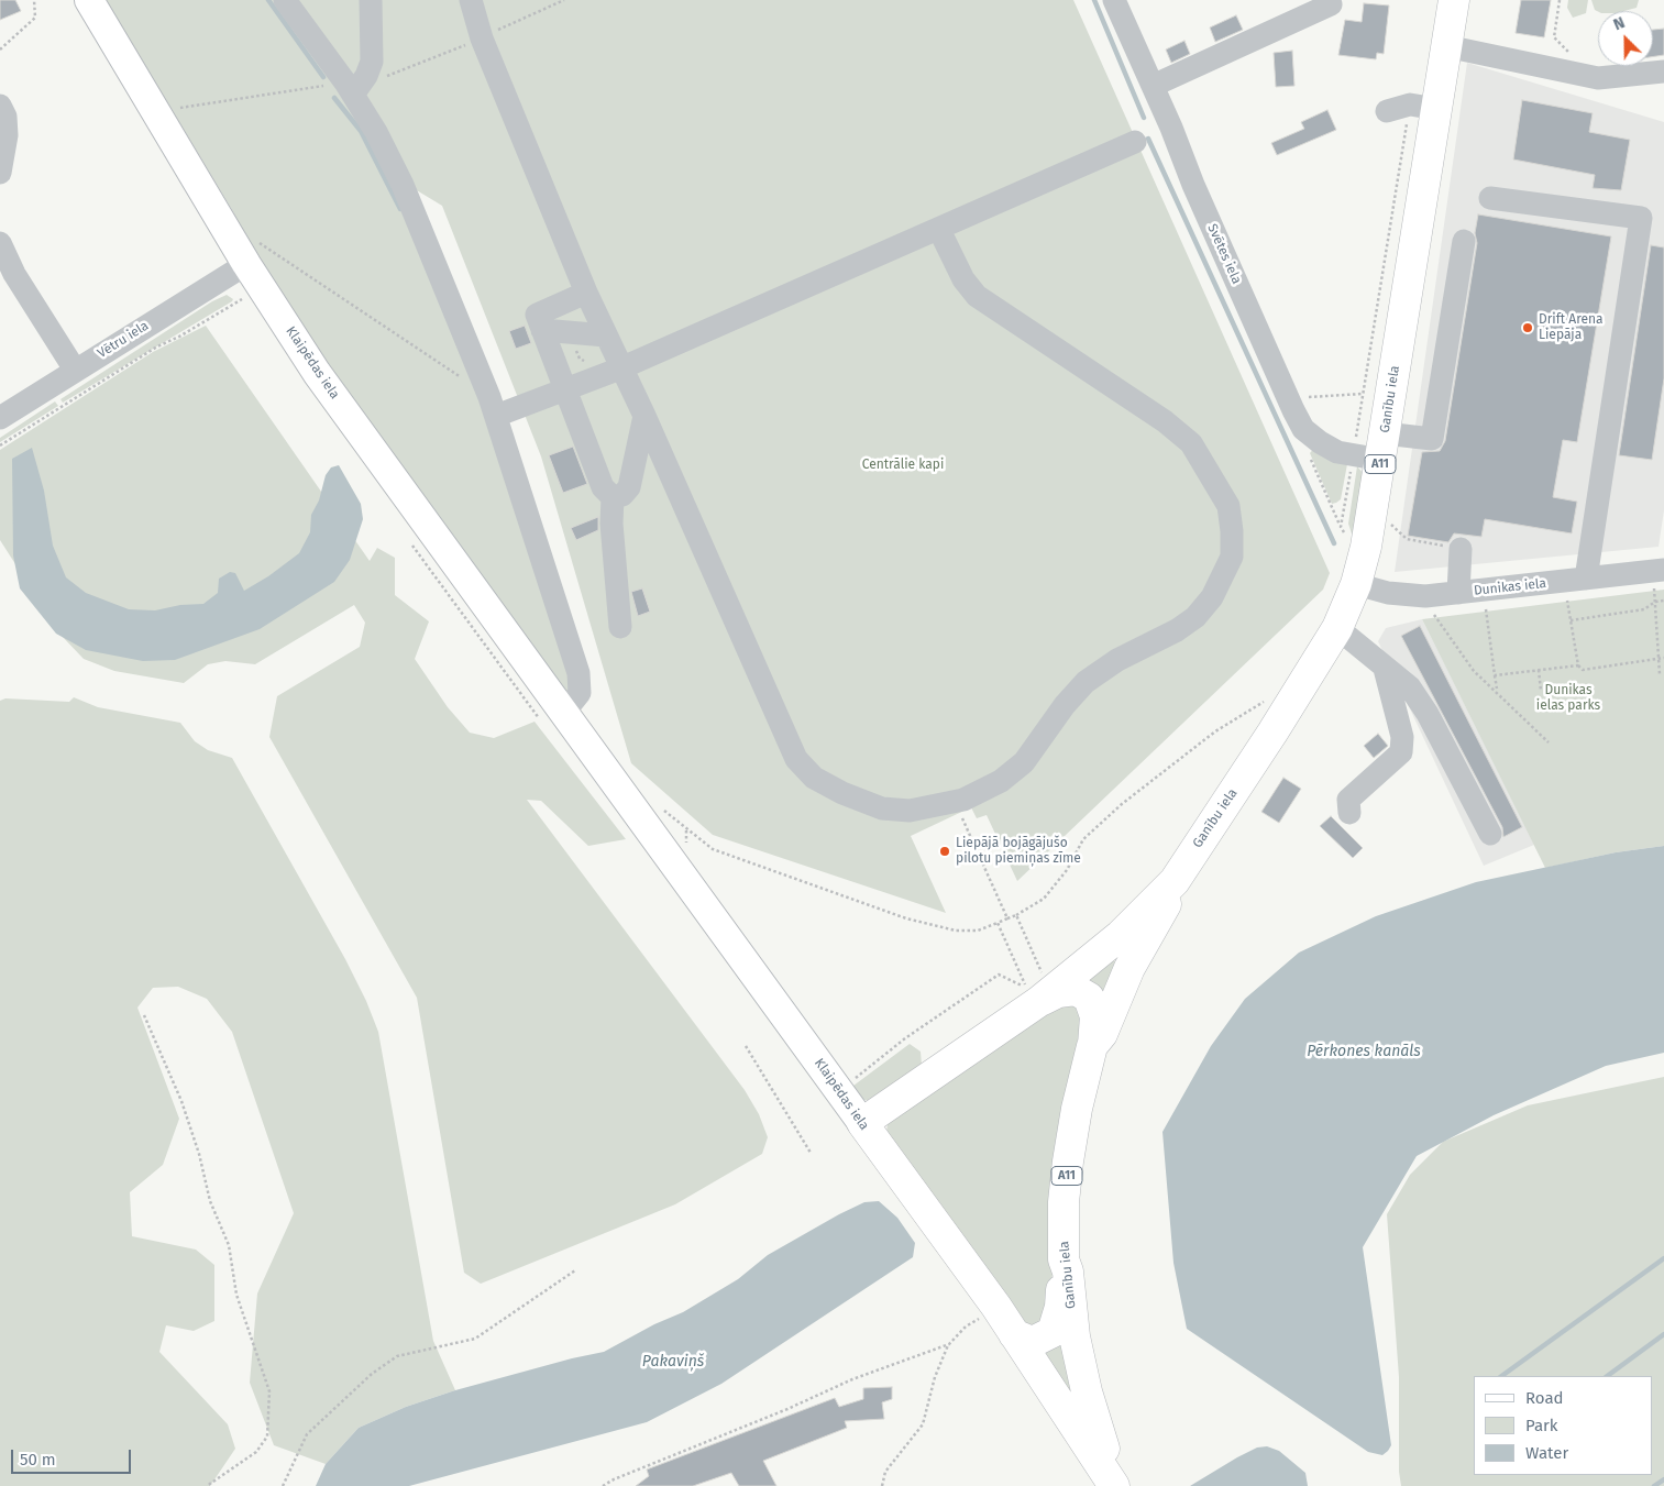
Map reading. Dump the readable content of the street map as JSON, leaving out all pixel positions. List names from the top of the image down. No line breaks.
{"streets":{"highway":["Klaipēdas iela","Ganību iela","A11"],"street":["Svētes iela","Vētru iela","Dunikas iela"]},"crossings":[["Svētes iela","Ganību iela"],["Vētru iela","Klaipēdas iela"],["Klaipēdas iela","Ganību iela"],["Ganību iela","Dunikas iela"]],"water":["Pērkones kanāls","Pakaviņš"],"parks":["Centrālie kapi","Dunikas ielas parks"],"places":["Drift Arena Liepāja","Liepājā bojāgājušo pilotu piemiņas zīme"],"legend":["Road","Park","Water"],"scale_bar":"50 m","north":"top left"}
